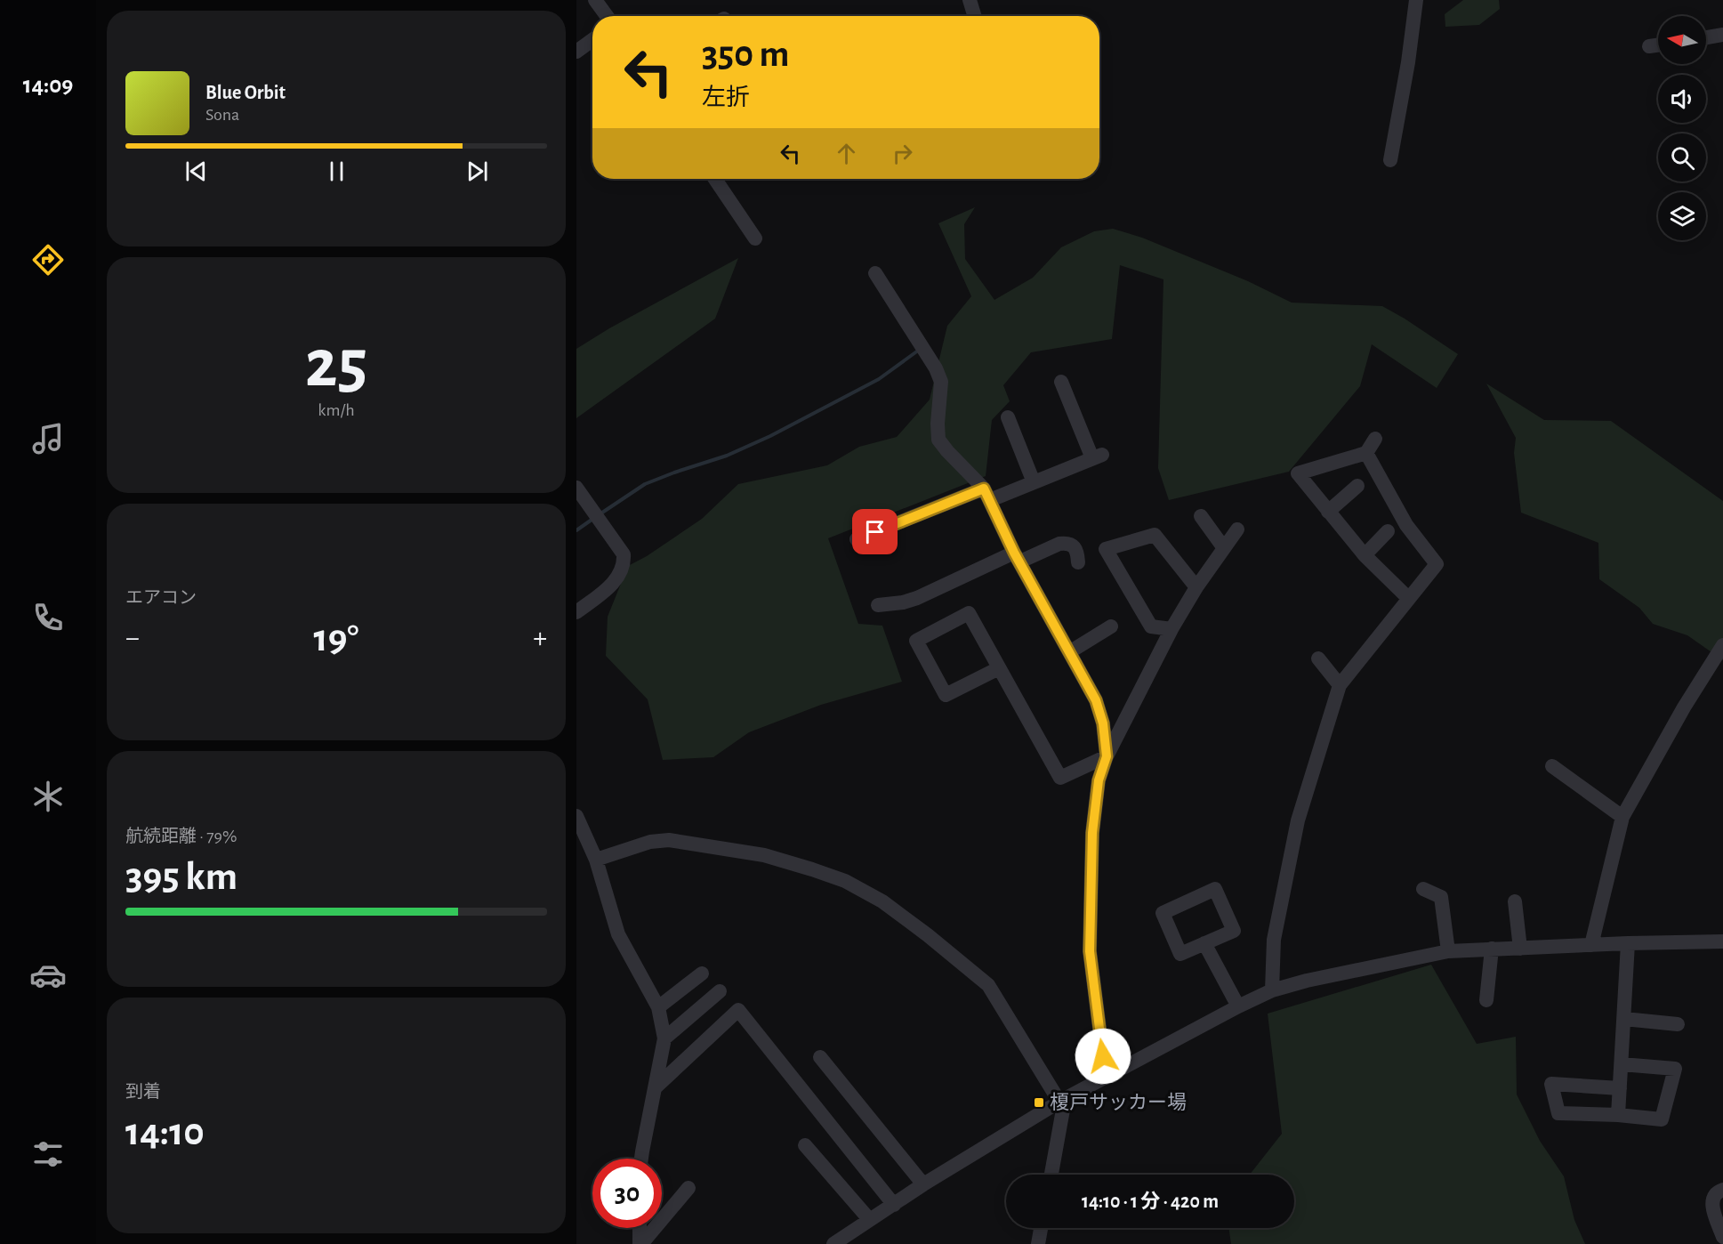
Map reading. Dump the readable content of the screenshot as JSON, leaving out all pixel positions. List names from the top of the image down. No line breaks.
{"places":{"transit":["榎戸サッカー場"]},"north":"left","page":{"tabs":"14:09","turn":["350 m","左折"],"song":["Blue Orbit","Sona"],"tile":[["25","km/h"],"エアコン",["航続距離 · 79%","395 km"],["到着","14:10"]],"heat":["−","19°","+"],"limit":"30","trip":"14:10 · 1 分 · 420 m"}}
